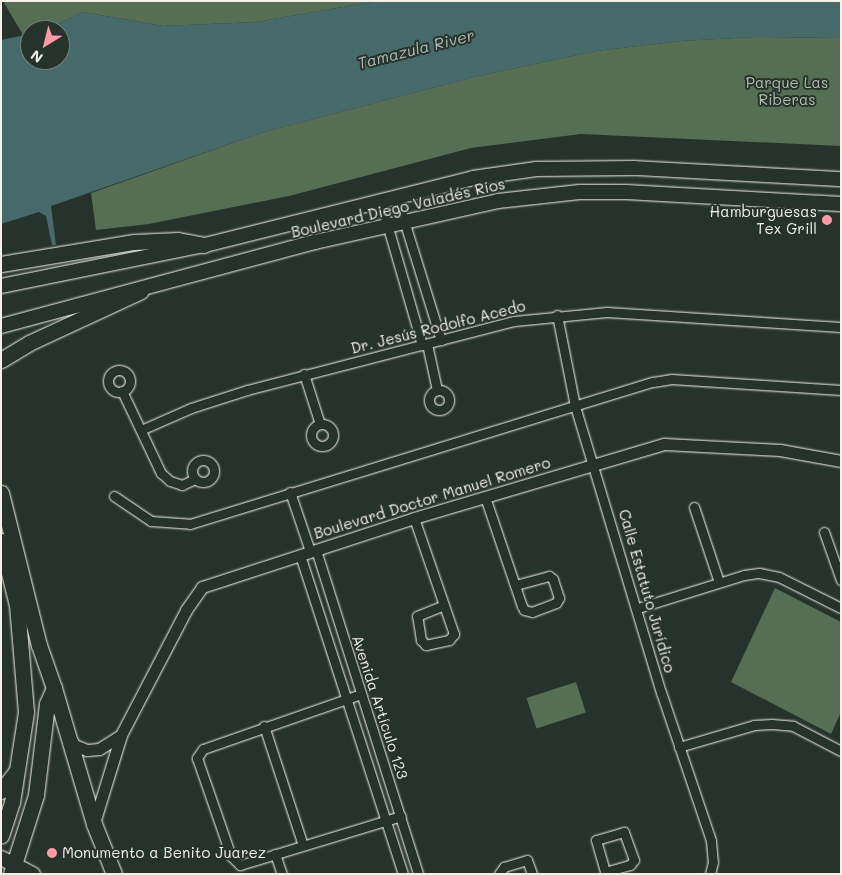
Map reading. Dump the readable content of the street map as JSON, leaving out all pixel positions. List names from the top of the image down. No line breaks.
{"streets":{"main road":["Boulevard Diego Valadés Ríos"],"street":["Dr. Jesús Rodolfo Acedo","Boulevard Doctor Manuel Romero","Calle Estatuto Jurídico","Avenida Artículo 123"]},"crossings":[["Dr. Jesús Rodolfo Acedo","Calle Estatuto Jurídico"],["Boulevard Doctor Manuel Romero","Calle Estatuto Jurídico"],["Boulevard Doctor Manuel Romero","Avenida Artículo 123"]],"water":["Tamazula River"],"parks":["Parque Las Riberas"],"places":["Hamburguesas Tex Grill","Monumento a Benito Juarez"],"north":"bottom left"}
